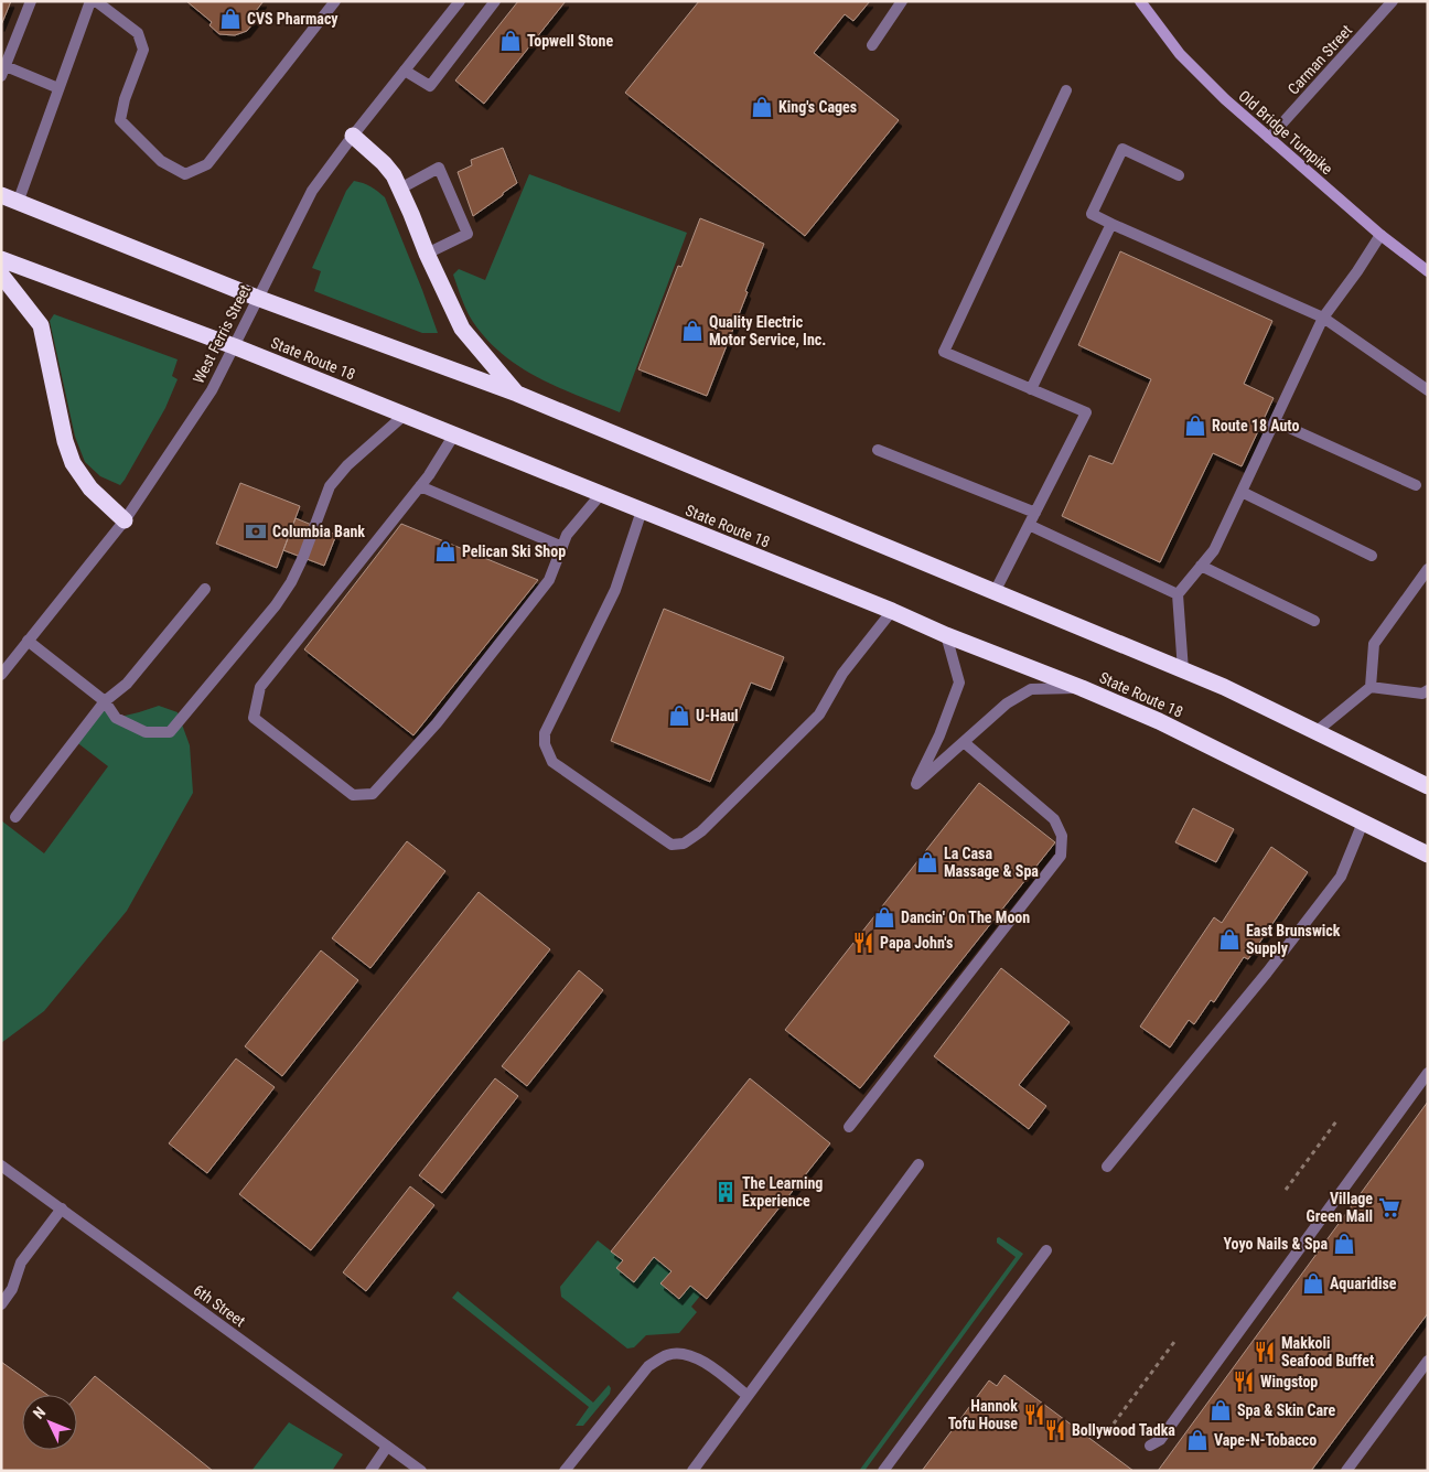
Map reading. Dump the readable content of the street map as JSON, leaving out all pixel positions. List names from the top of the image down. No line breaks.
{"streets":{"highway":["State Route 18"],"street":["Carman Street","Old Bridge Turnpike","West Ferris Street","6th Street"]},"crossings":[["Carman Street","Old Bridge Turnpike"],["West Ferris Street","State Route 18"]],"places":{"shop":["CVS Pharmacy","Topwell Stone","King's Cages","Quality Electric Motor Service, Inc.","Route 18 Auto","Pelican Ski Shop","U-Haul","La Casa Massage & Spa","Dancin' On The Moon","East Brunswick Supply","Yoyo Nails & Spa","Aquaridise","Spa & Skin Care","Vape-N-Tobacco"],"bank":["Columbia Bank"],"restaurant":["Papa John's","Makkoli Seafood Buffet","Wingstop","Hannok Tofu House","Bollywood Tadka"],"building":["The Learning Experience"],"supermarket":["Village Green Mall"]},"north":"top left"}
